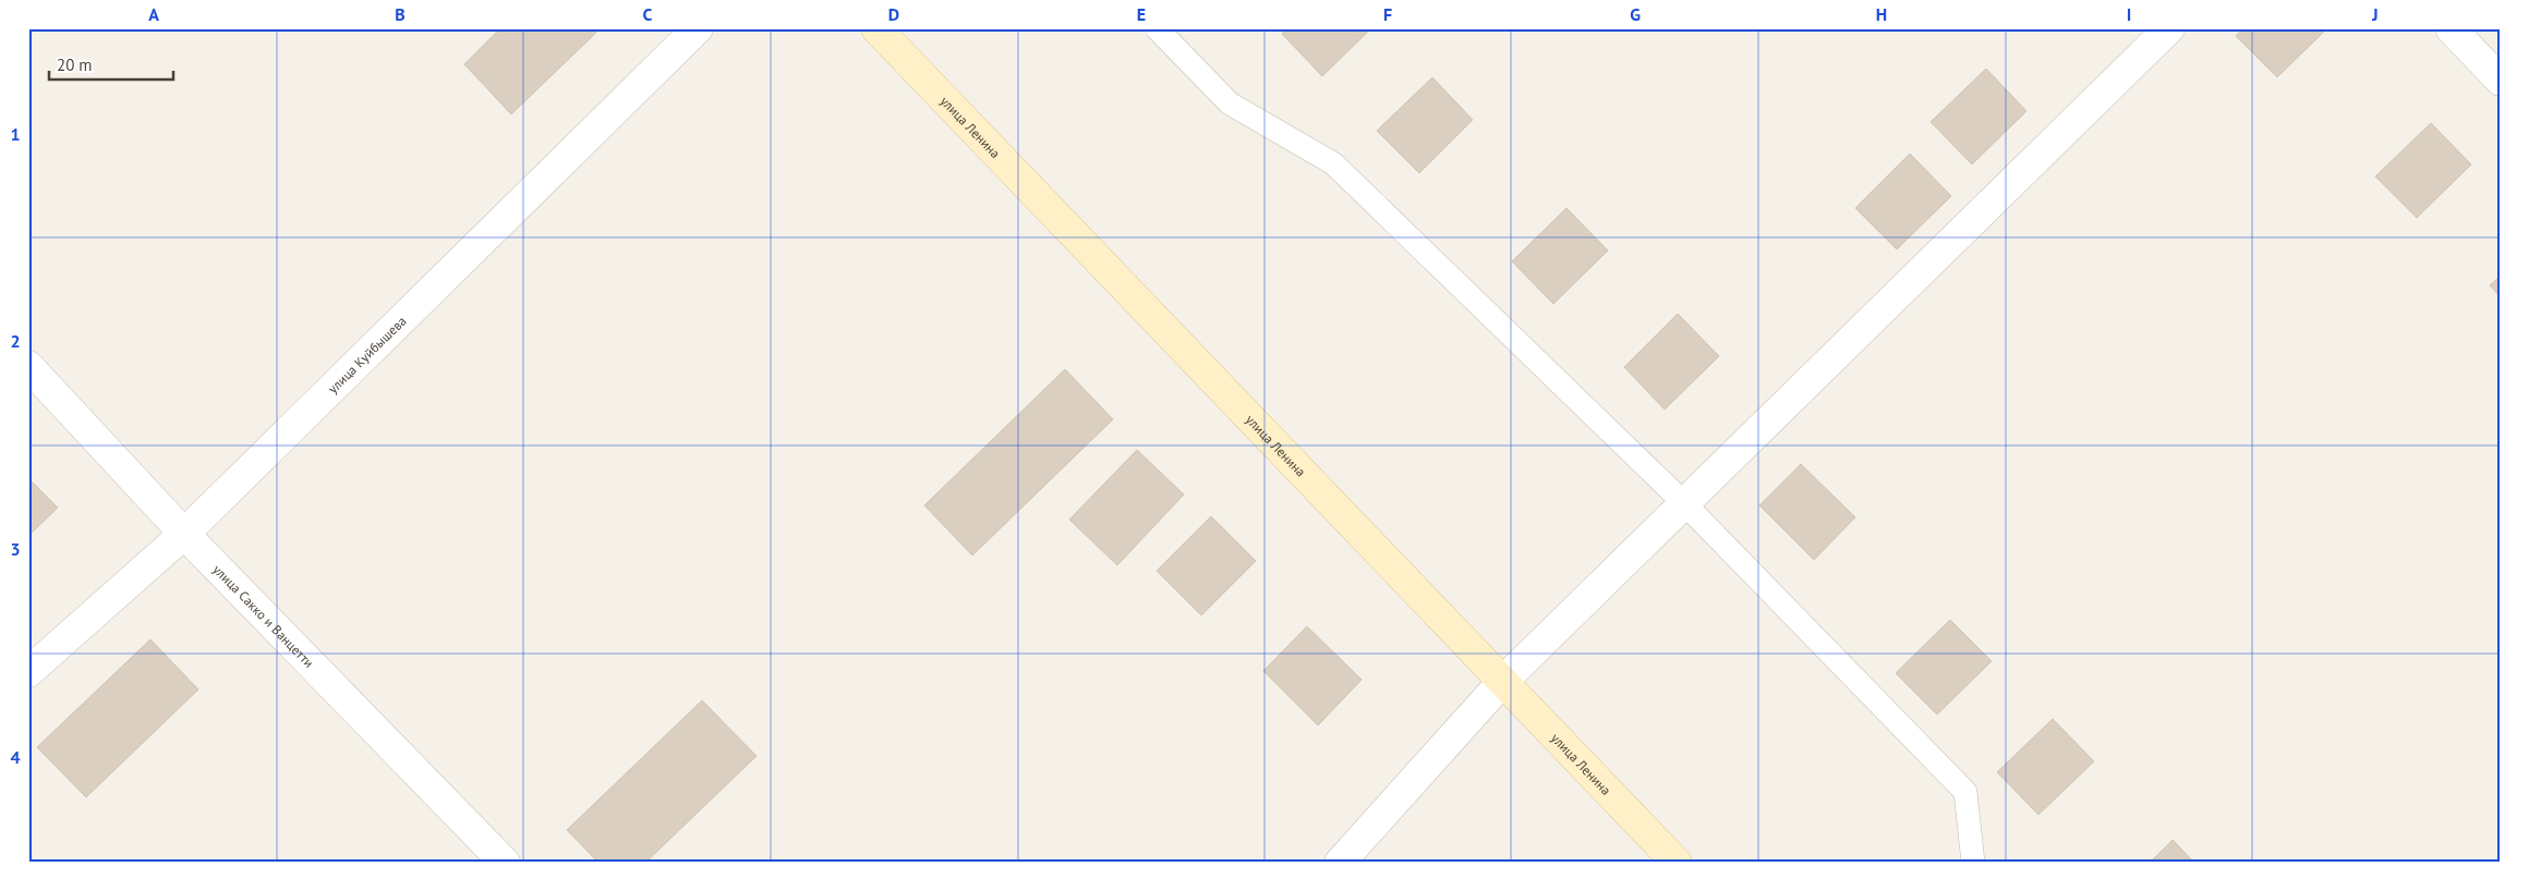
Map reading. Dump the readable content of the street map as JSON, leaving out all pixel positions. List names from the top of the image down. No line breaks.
{"streets":{"main road":["улица Ленина"],"street":["улица Куйбышева","улица Сакко и Ванцетти"]},"crossings":[["улица Куйбышева","улица Сакко и Ванцетти"]],"scale_bar":"20 m","grid":{"columns":["A","B","C","D","E","F","G","H","I","J"],"rows":["1","2","3","4"]}}
